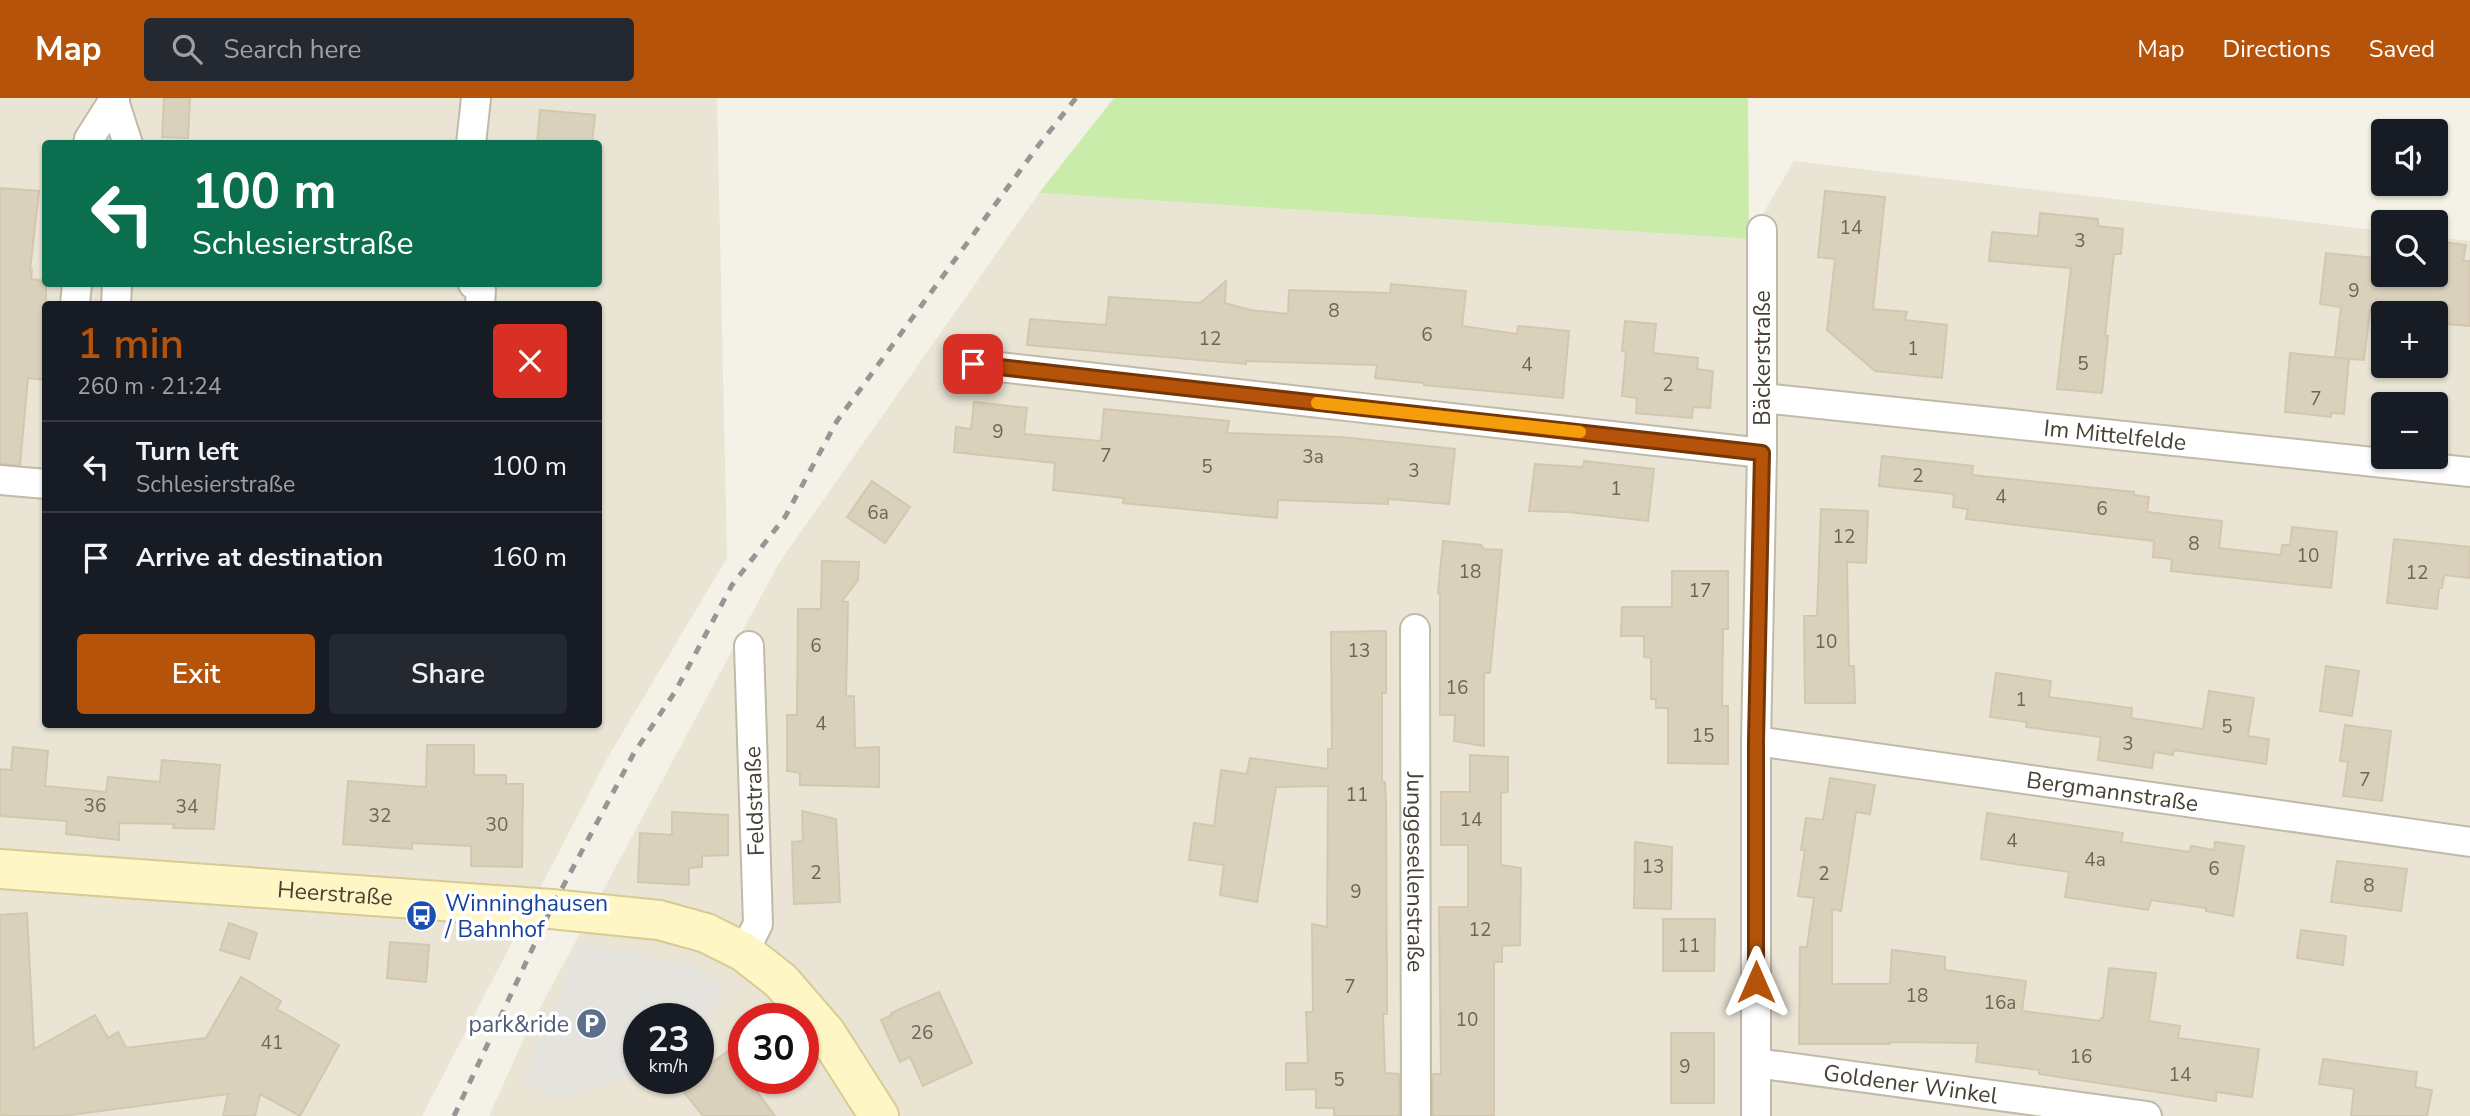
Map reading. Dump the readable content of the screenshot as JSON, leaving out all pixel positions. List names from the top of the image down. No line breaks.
{"streets":{"street":["Bäckerstraße","Im Mittelfelde","Bergmannstraße","Feldstraße","Junggesellenstraße","Heerstraße","Goldener Winkel"]},"crossings":[["Bäckerstraße","Im Mittelfelde"],["Bäckerstraße","Bergmannstraße"],["Bäckerstraße","Goldener Winkel"],["Feldstraße","Heerstraße"]],"places":{"bus stop":["Winninghausen / Bahnhof"],"parking":["park&ride"]},"house_numbers":["14","3","9","8","6","12","1","5","4","2","7","9","7","3a","5","3","2","1","4","6","6a","12","8","10","18","12","17","10","6","13","16","1","4","5","15","3","7","11","36","34","32","14","30","4","4a","13","6","2","2","8","9","12","11","7","18","16a","10","26","41","16","9","14","5"],"page":{"header":"Map","search":"Search here","nav":["Map","Directions","Saved"],"map_buttons":["+","−"],"turn":["100 m","Schlesierstraße"],"heading":["1 min","260 m · 21:24"],"list":[{"name":"Turn left","note":"Schlesierstraße","value":"100 m"},{"name":"Arrive at destination","value":"160 m"}],"buttons":["Exit","Share"],"speed":"23 km/h","limit":"30"}}
